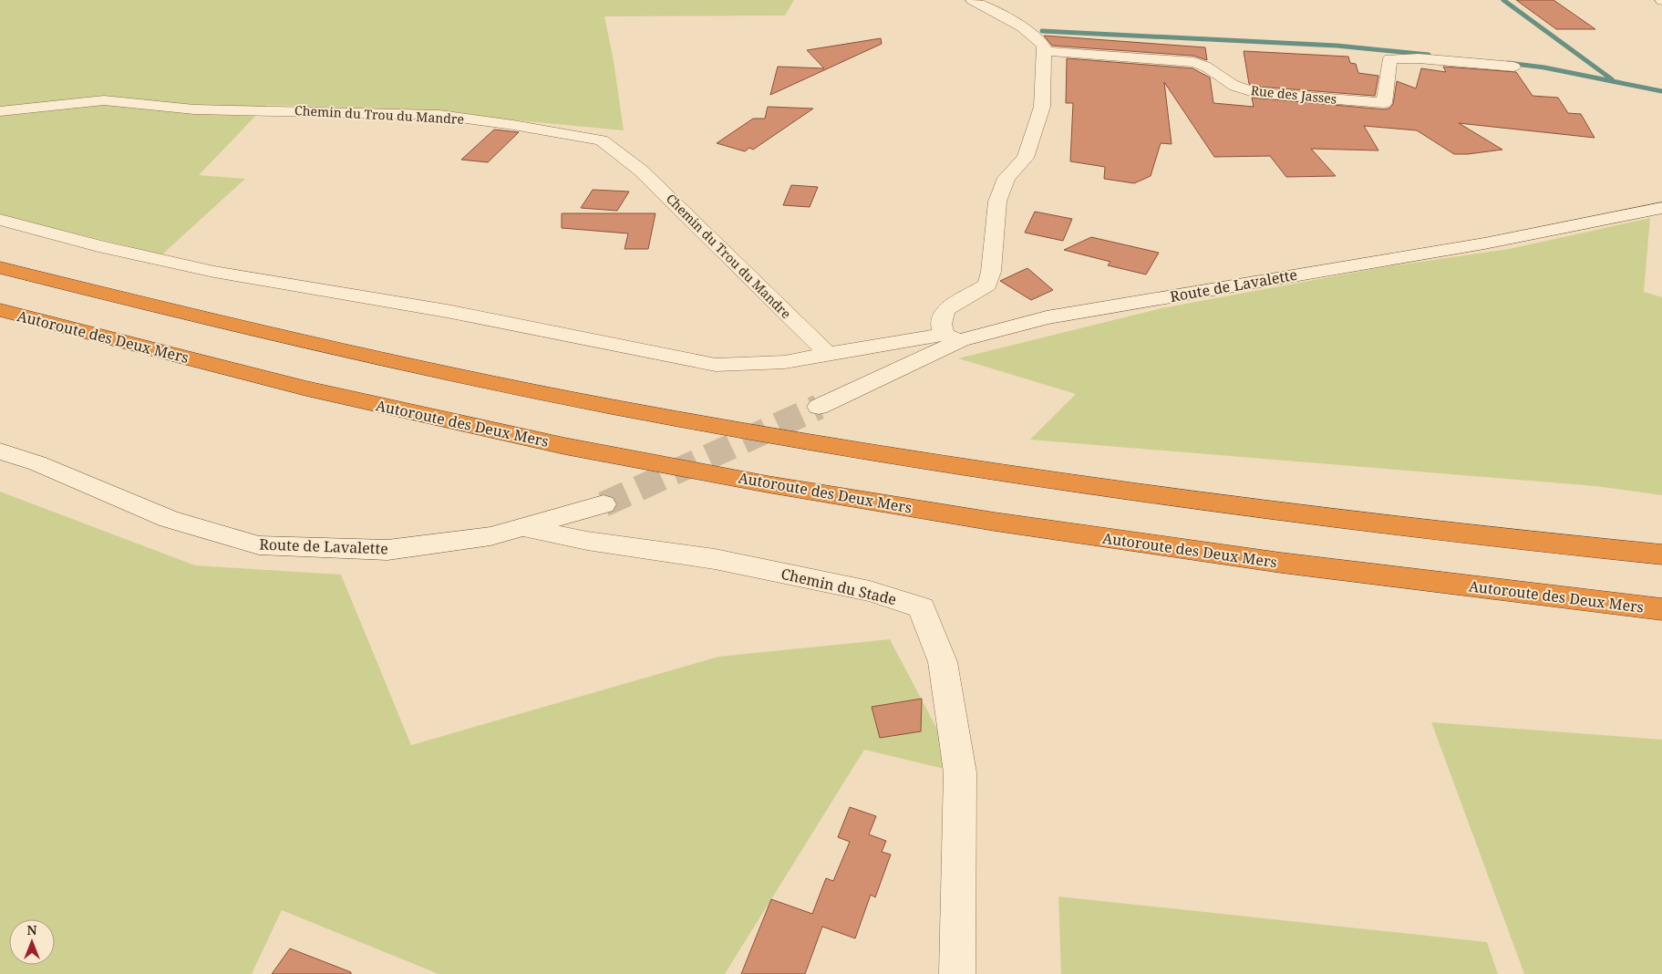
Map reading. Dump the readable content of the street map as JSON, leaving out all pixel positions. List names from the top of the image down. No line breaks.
{"streets":{"highway":["Autoroute des Deux Mers"],"street":["Rue des Jasses","Chemin du Trou du Mandre","Route de Lavalette","Chemin du Stade"]},"crossings":[["Route de Lavalette","Chemin du Stade"]],"north":"top"}
